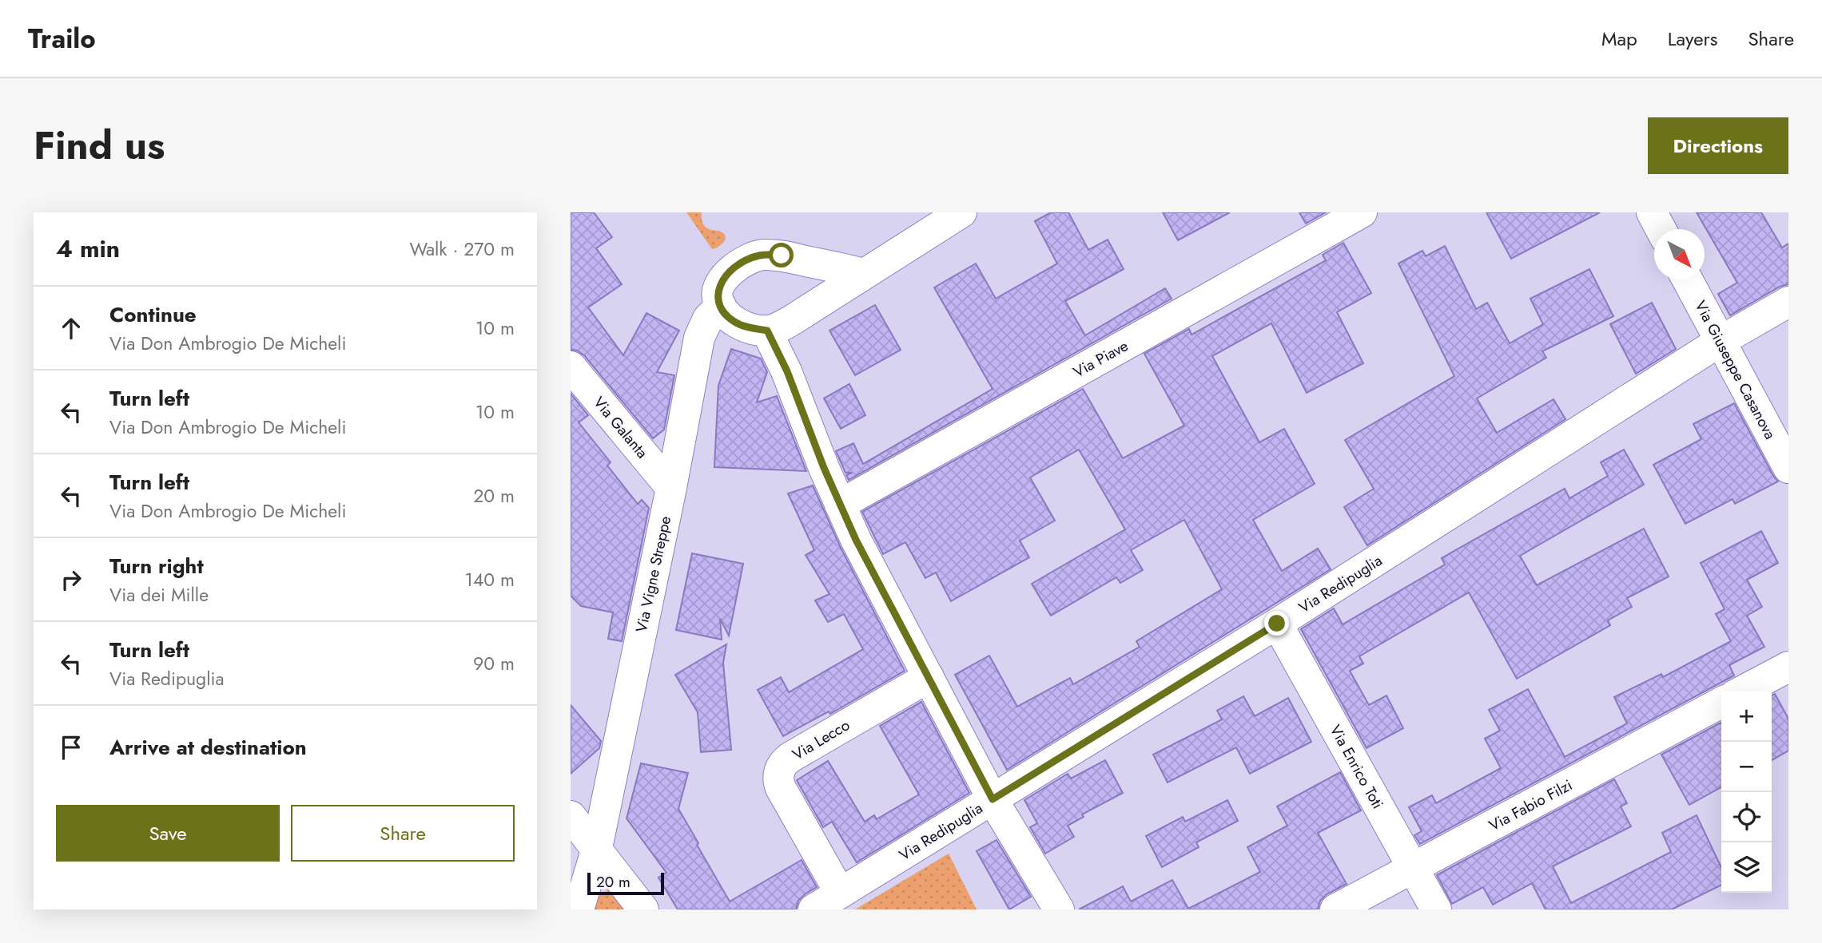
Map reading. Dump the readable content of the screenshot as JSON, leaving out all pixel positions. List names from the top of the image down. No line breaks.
{"streets":{"street":["Via Piave","Via Giuseppe Casanova","Via Galanta","Via Vigne Streppe","Via Redipuglia","Via Lecco","Via Enrico Toti","Via Fabio Filzi"]},"crossings":[["Via Giuseppe Casanova","Via Redipuglia"],["Via Galanta","Via Vigne Streppe"],["Via Redipuglia","Via Lecco"],["Via Redipuglia","Via Enrico Toti"],["Via Enrico Toti","Via Fabio Filzi"]],"scale_bar":"20 m","north":"bottom right","page":{"header":"Trailo","nav":["Map","Layers","Share"],"title":"Find us","buttons":["Directions",["Save","Share"]],"heading":["4 min","Walk · 270 m"],"list":[["Continue","Via Don Ambrogio De Micheli","10 m"],["Turn left","Via Don Ambrogio De Micheli","10 m"],["Turn left","Via Don Ambrogio De Micheli","20 m"],["Turn right","Via dei Mille","140 m"],["Turn left","Via Redipuglia","90 m"],"Arrive at destination"],"map_buttons":["+","−"],"scale":"20 m"}}
